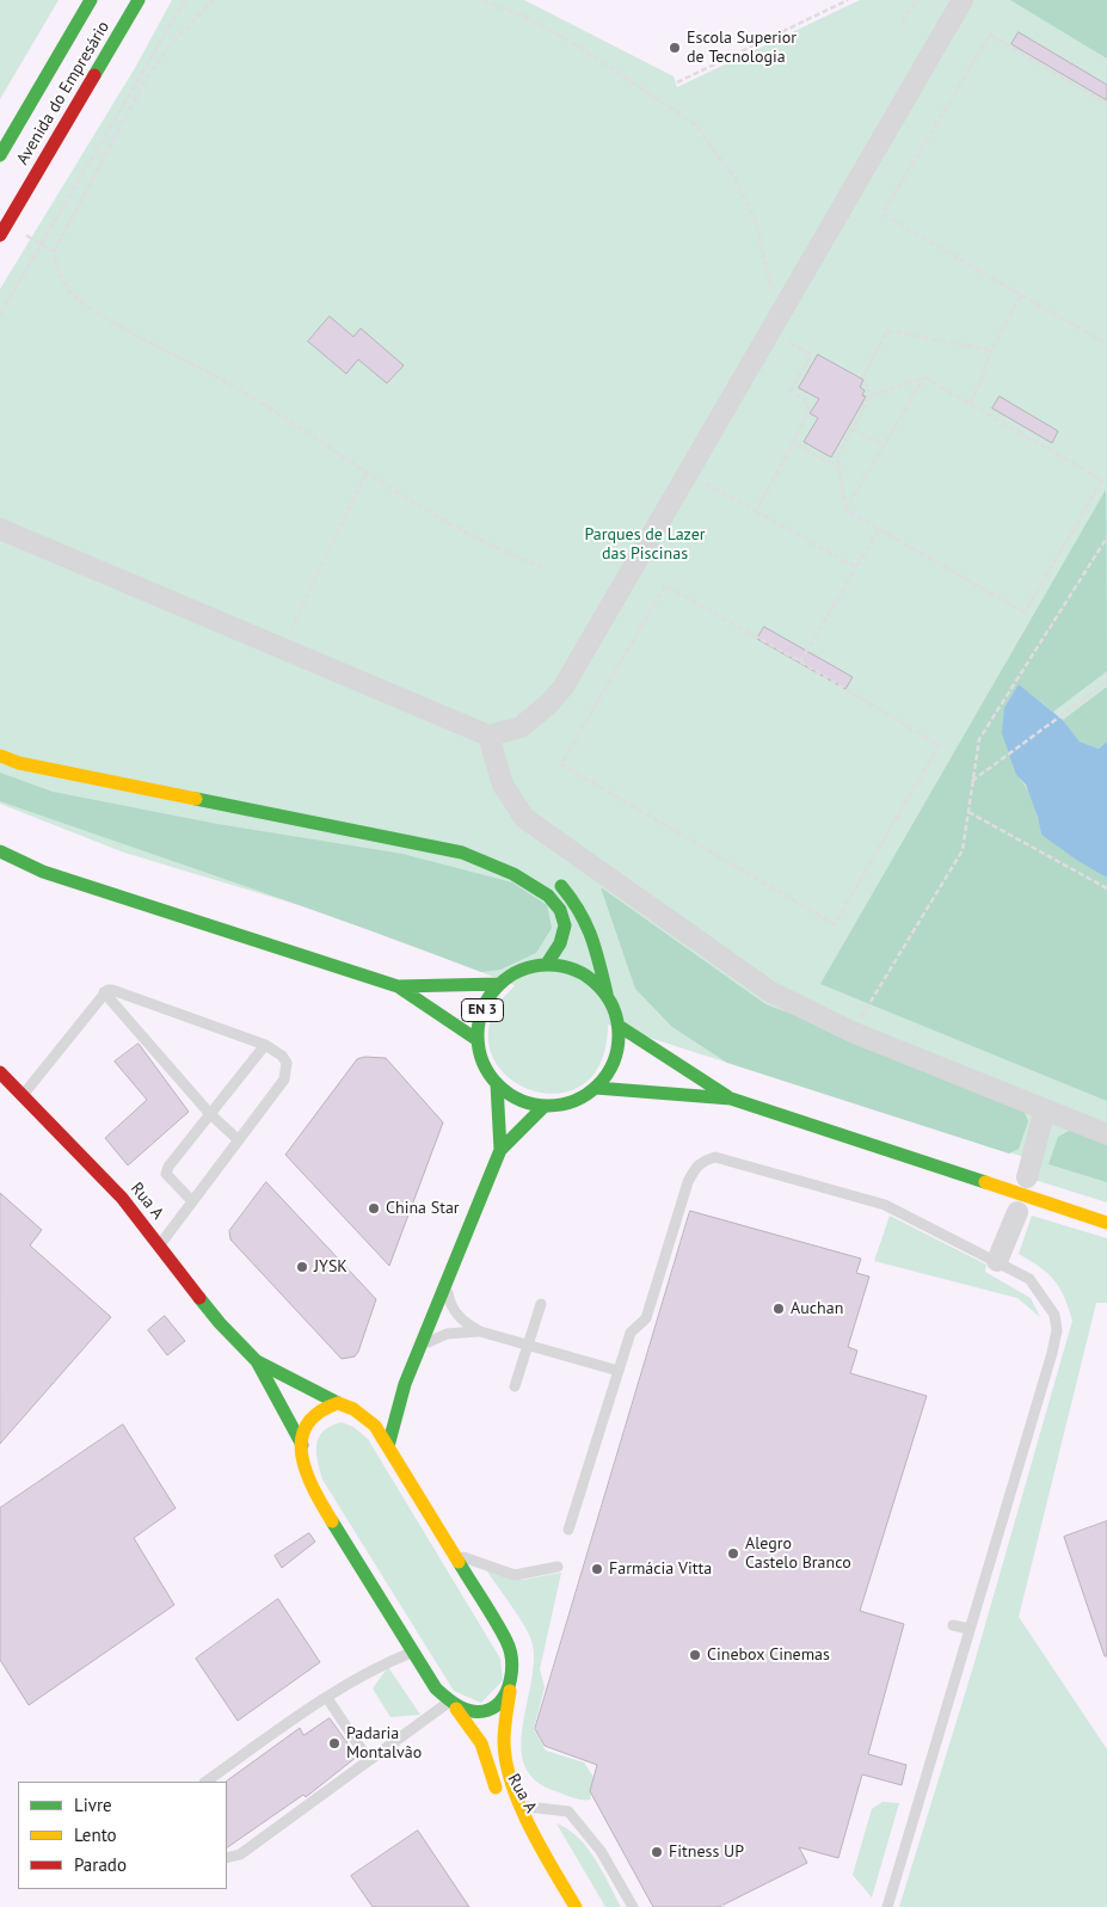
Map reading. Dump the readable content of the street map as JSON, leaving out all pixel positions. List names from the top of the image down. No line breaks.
{"streets":{"street":["Avenida do Empresário","EN 3","Rua A"]},"parks":["Parques de Lazer das Piscinas"],"places":["Escola Superior de Tecnologia","China Star","JYSK","Auchan","Alegro Castelo Branco","Farmácia Vitta","Cinebox Cinemas","Padaria Montalvão","Fitness UP"],"legend":["Livre","Lento","Parado"]}
